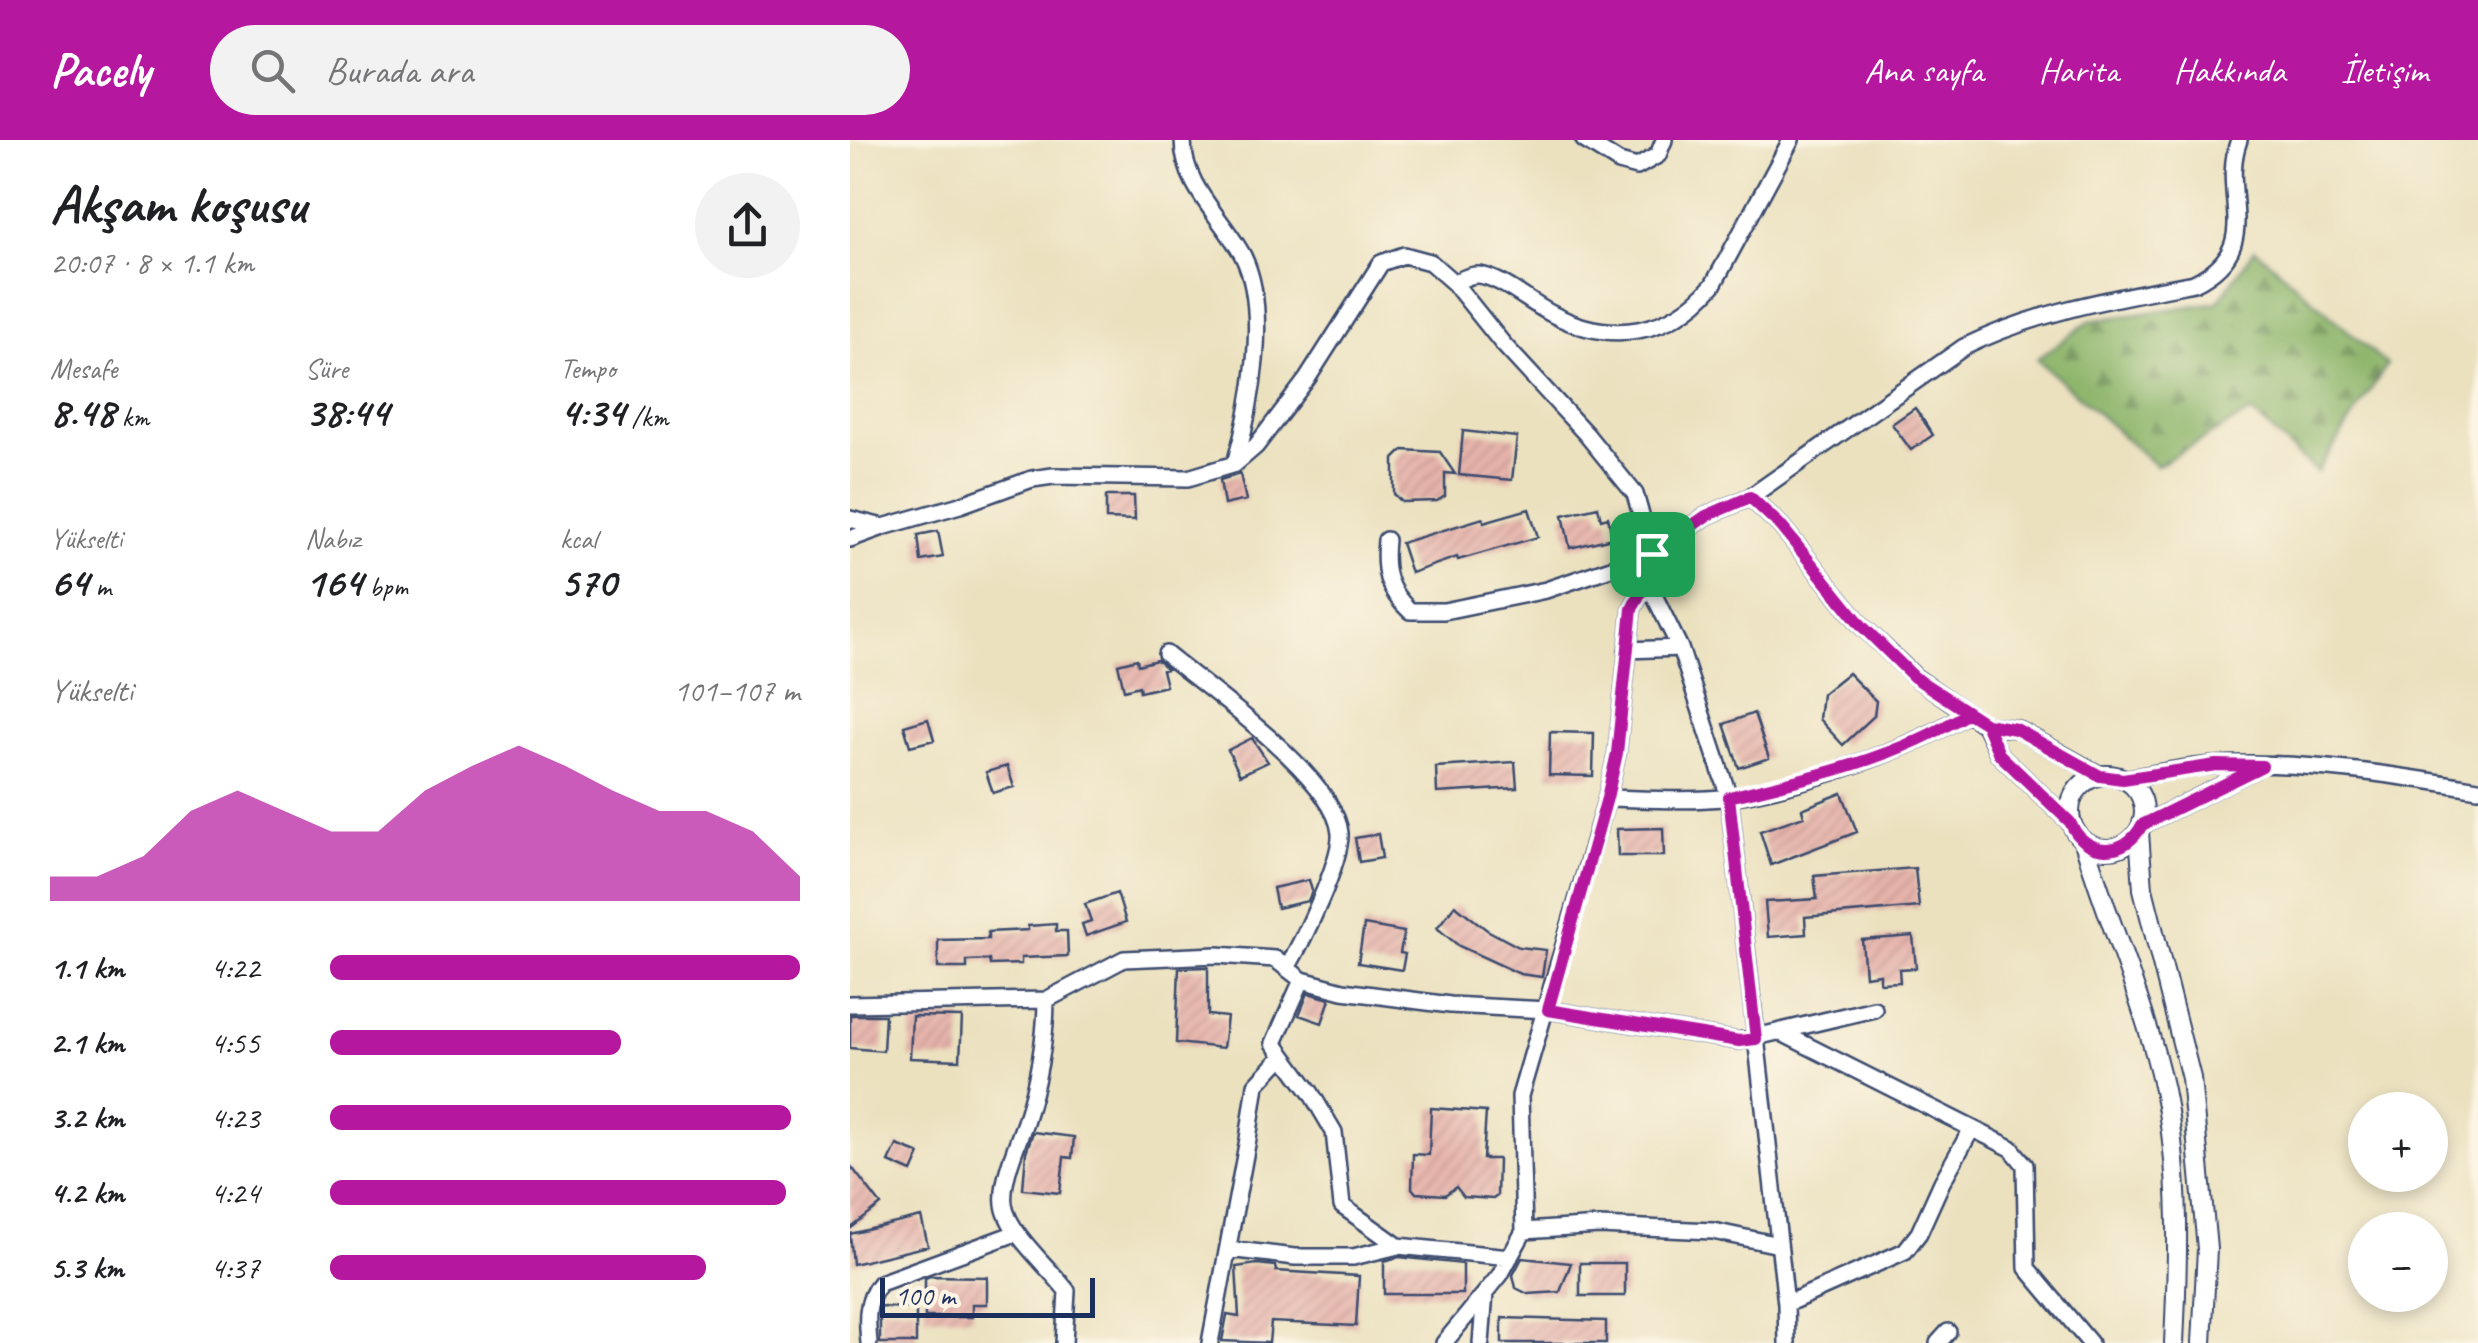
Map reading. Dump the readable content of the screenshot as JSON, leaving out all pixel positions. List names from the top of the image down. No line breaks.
{"scale_bar":"100 m","page":{"header":"Pacely","search":"Burada ara","nav":["Ana sayfa","Harita","Hakkında","İletişim"],"heading":["Akşam koşusu","20:07 · 8 × 1.1 km"],"stats":[["Mesafe","8.48 km"],["Süre","38:44"],["Tempo","4:34 /km"],["Yükselti","64 m"],["Nabız","164 bpm"],["kcal","570"]],"chart":["Yükselti","101–107 m"],"list":[{"name":"1.1 km","note":"4:22"},{"name":"2.1 km","note":"4:55"},{"name":"3.2 km","note":"4:23"},{"name":"4.2 km","note":"4:24"},{"name":"5.3 km","note":"4:37"}],"map_buttons":["+","−"],"scale":"100 m"}}
